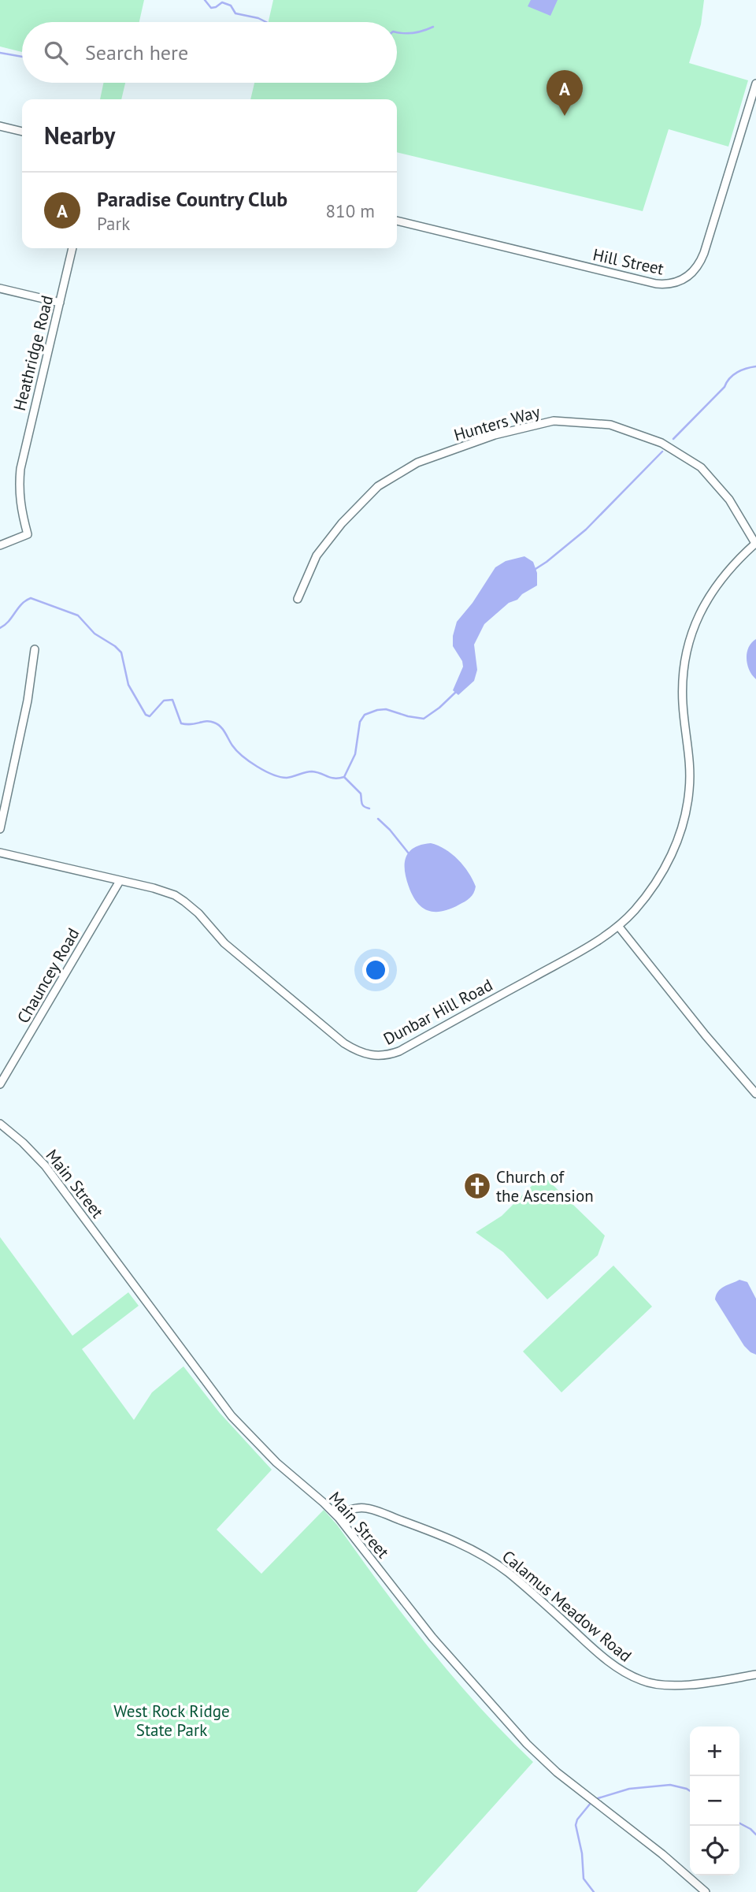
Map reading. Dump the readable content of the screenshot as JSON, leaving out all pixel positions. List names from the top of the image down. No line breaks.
{"streets":{"street":["Hill Street","Heathridge Road","Hunters Way","Chauncey Road","Dunbar Hill Road","Main Street","Calamus Meadow Road"]},"crossings":[["Hunters Way","Dunbar Hill Road"],["Chauncey Road","Dunbar Hill Road"],["Main Street","Calamus Meadow Road"]],"parks":["West Rock Ridge State Park"],"places":{"church":["Church of the Ascension"]},"page":{"search":"Search here","pins":"A","heading":"Nearby","list":[{"mark":"A","name":"Paradise Country Club","note":"Park","value":"810 m"}],"map_buttons":["+","−"]}}
